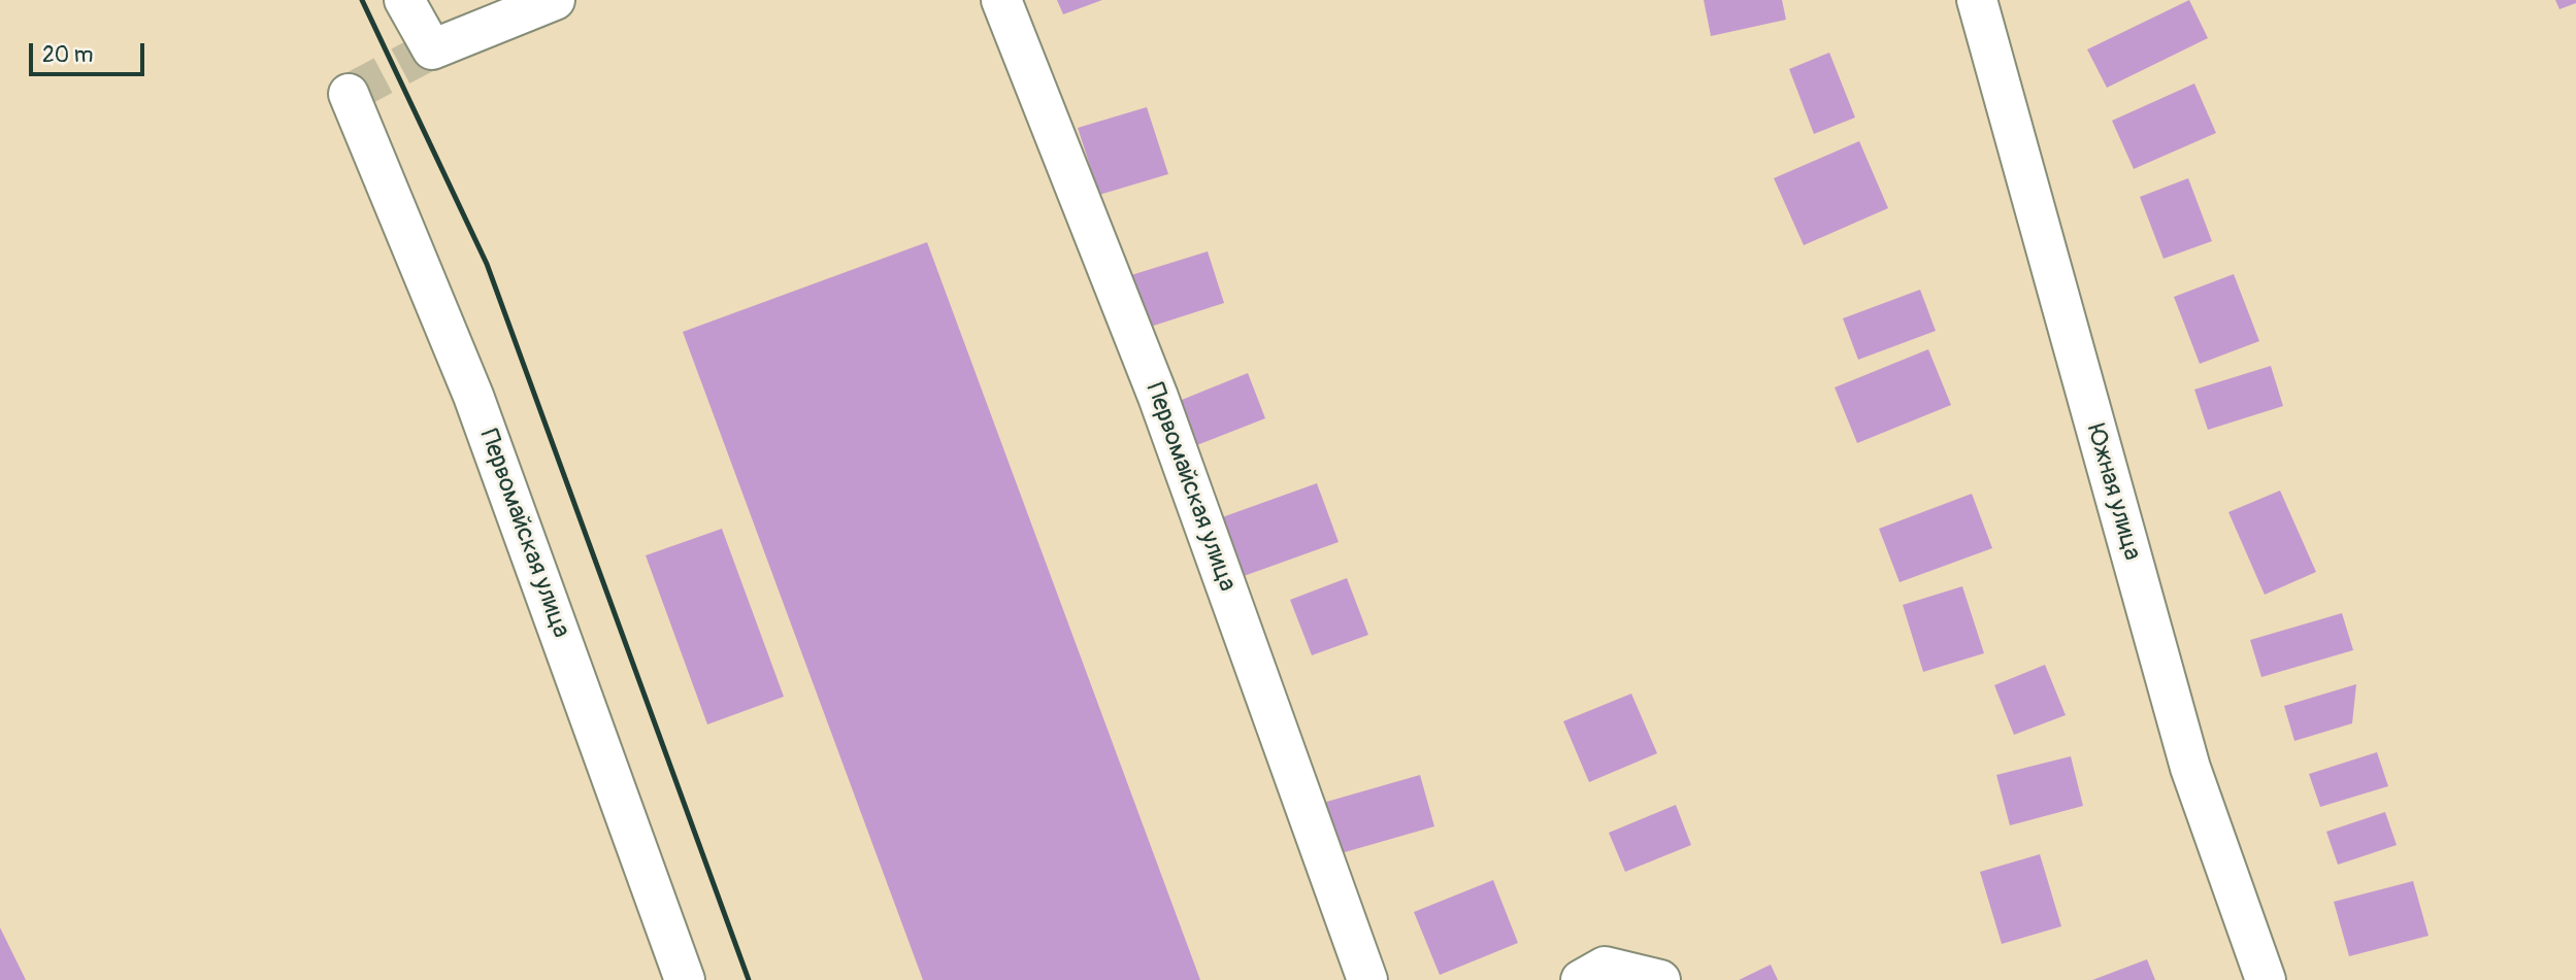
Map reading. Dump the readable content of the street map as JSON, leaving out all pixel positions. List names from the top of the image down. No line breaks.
{"streets":{"street":["Первомайская улица","Южная улица"]},"scale_bar":"20 m"}
